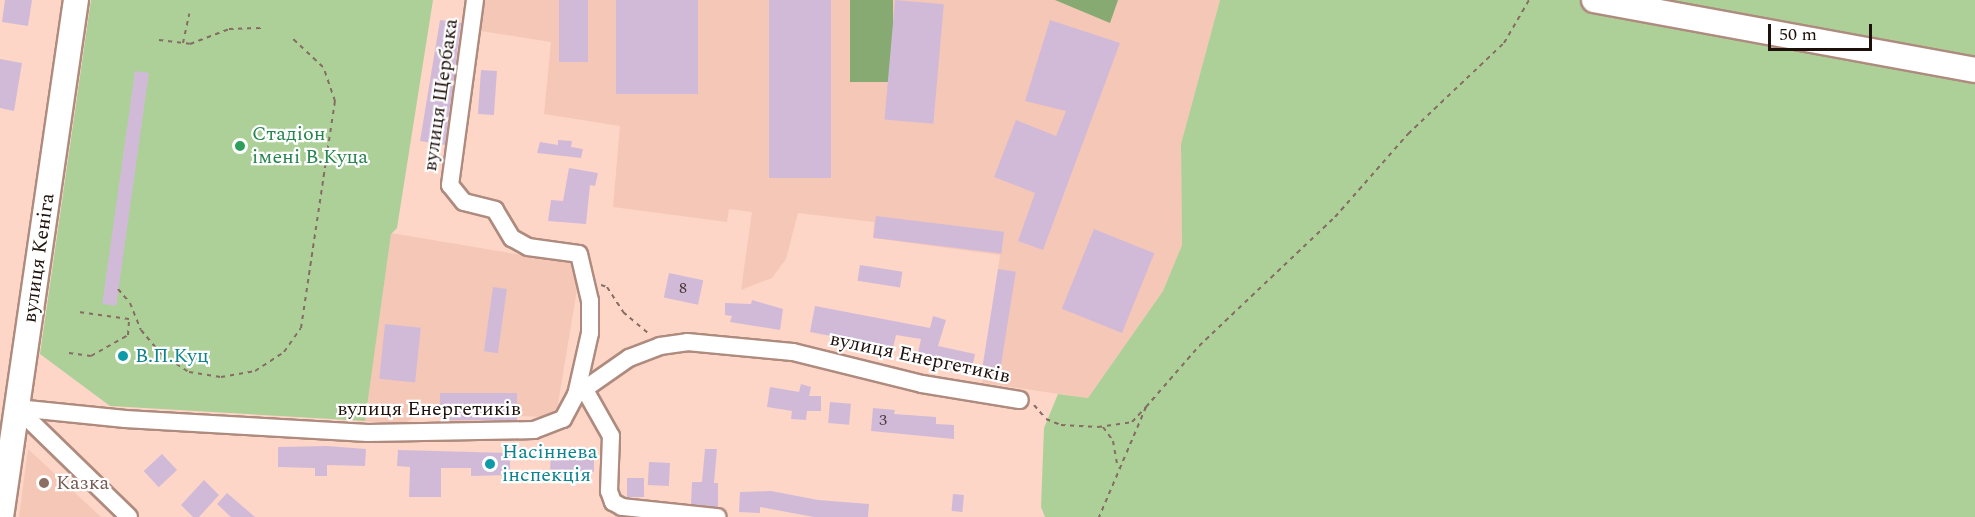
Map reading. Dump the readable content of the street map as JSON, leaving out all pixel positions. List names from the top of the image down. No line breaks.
{"streets":{"main road":["вулиця Кеніга"],"street":["вулиця Щербака","вулиця Енергетиків"]},"crossings":[["вулиця Щербака","вулиця Енергетиків"],["вулиця Кеніга","вулиця Енергетиків"]],"places":["Стадіон імені В.Куца","В.П.Куц","Насіннева інспекція","Казка"],"house_numbers":["8","3"],"scale_bar":"50 m"}
